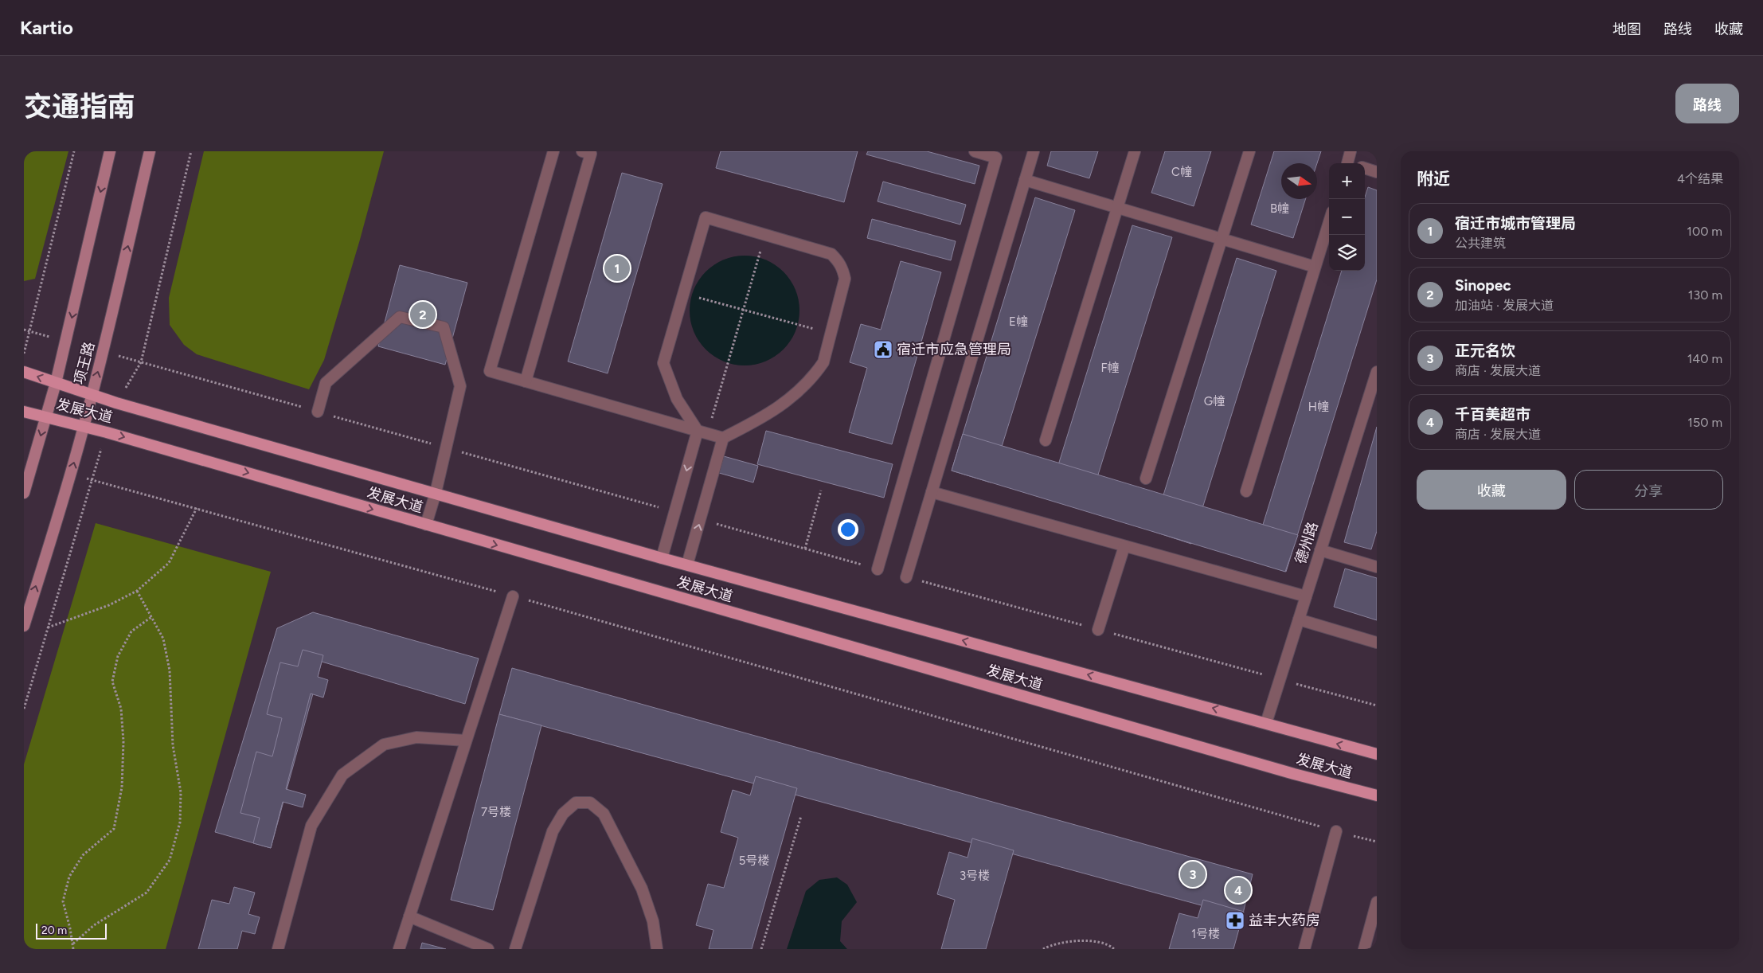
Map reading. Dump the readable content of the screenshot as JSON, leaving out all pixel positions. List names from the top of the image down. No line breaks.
{"streets":{"main road":["项王路","发展大道"],"street":["德州路"]},"crossings":[["项王路","发展大道"],["发展大道","德州路"]],"places":{"public building":["宿迁市应急管理局"],"pharmacy":["益丰大药房"]},"house_numbers":["C幢","B幢","E幢","F幢","G幢","H幢","7号楼","5号楼","3号楼","1号楼"],"scale_bar":"20 m","north":"right","page":{"header":"Kartio","nav":["地图","路线","收藏"],"title":"交通指南","buttons":["路线",["收藏","分享"]],"heading":["附近","4个结果"],"map_buttons":["+","−"],"list":[{"mark":"1","name":"宿迁市城市管理局","note":"公共建筑","value":"100 m"},{"mark":"2","name":"Sinopec","note":"加油站 · 发展大道","value":"130 m"},{"mark":"3","name":"正元名饮","note":"商店 · 发展大道","value":"140 m"},{"mark":"4","name":"千百美超市","note":"商店 · 发展大道","value":"150 m"}],"pins":["1","2","3","4"],"scale":"20 m"}}
